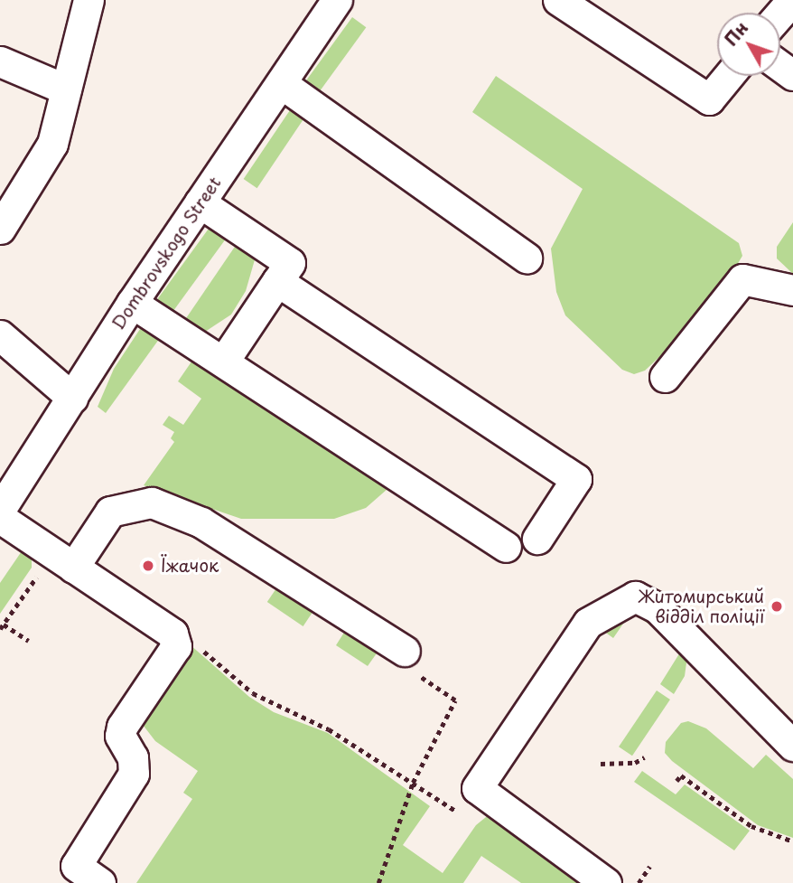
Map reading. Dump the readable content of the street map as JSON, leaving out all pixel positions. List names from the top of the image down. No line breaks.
{"streets":{"street":["Dombrovskogo Street"]},"places":["Їжачок","Житомирський відділ поліції"],"north":"top left"}
